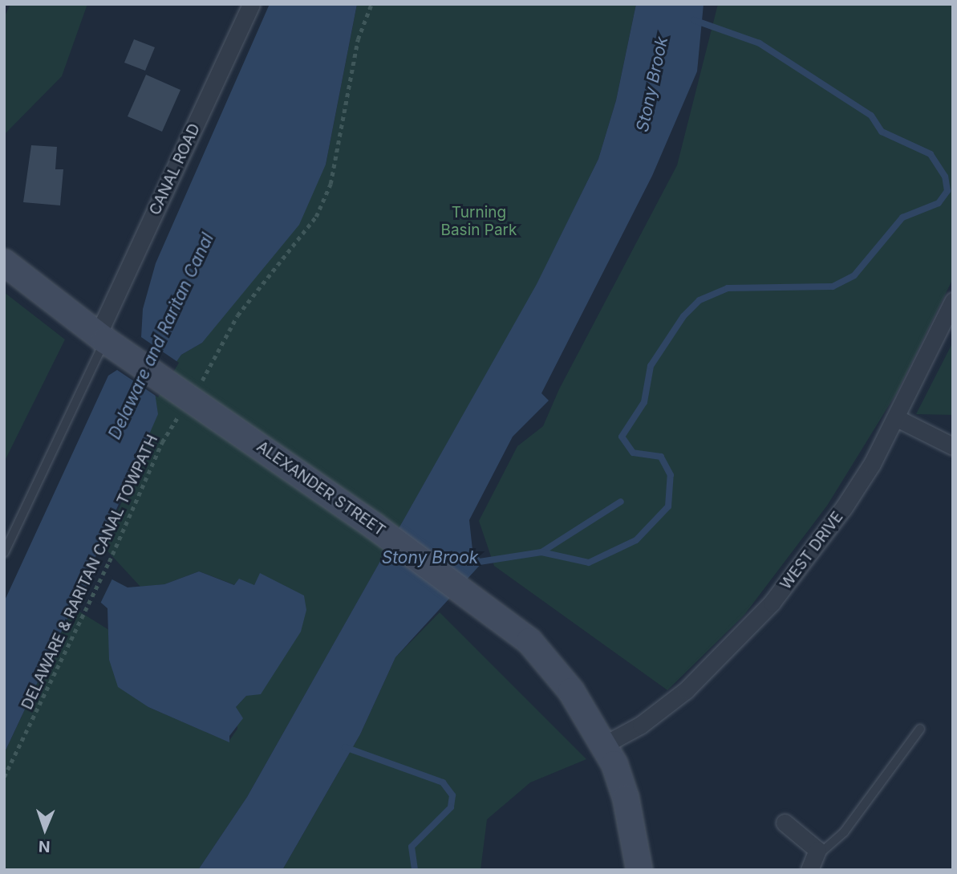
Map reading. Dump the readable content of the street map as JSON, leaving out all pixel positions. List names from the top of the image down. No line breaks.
{"streets":{"main road":["ALEXANDER STREET"],"street":["CANAL ROAD","WEST DRIVE"],"path":["DELAWARE & RARITAN CANAL TOWPATH"]},"crossings":[["CANAL ROAD","ALEXANDER STREET"],["ALEXANDER STREET","WEST DRIVE"]],"water":["Stony Brook","Delaware and Raritan Canal"],"parks":["Turning Basin Park"],"north":"bottom"}
